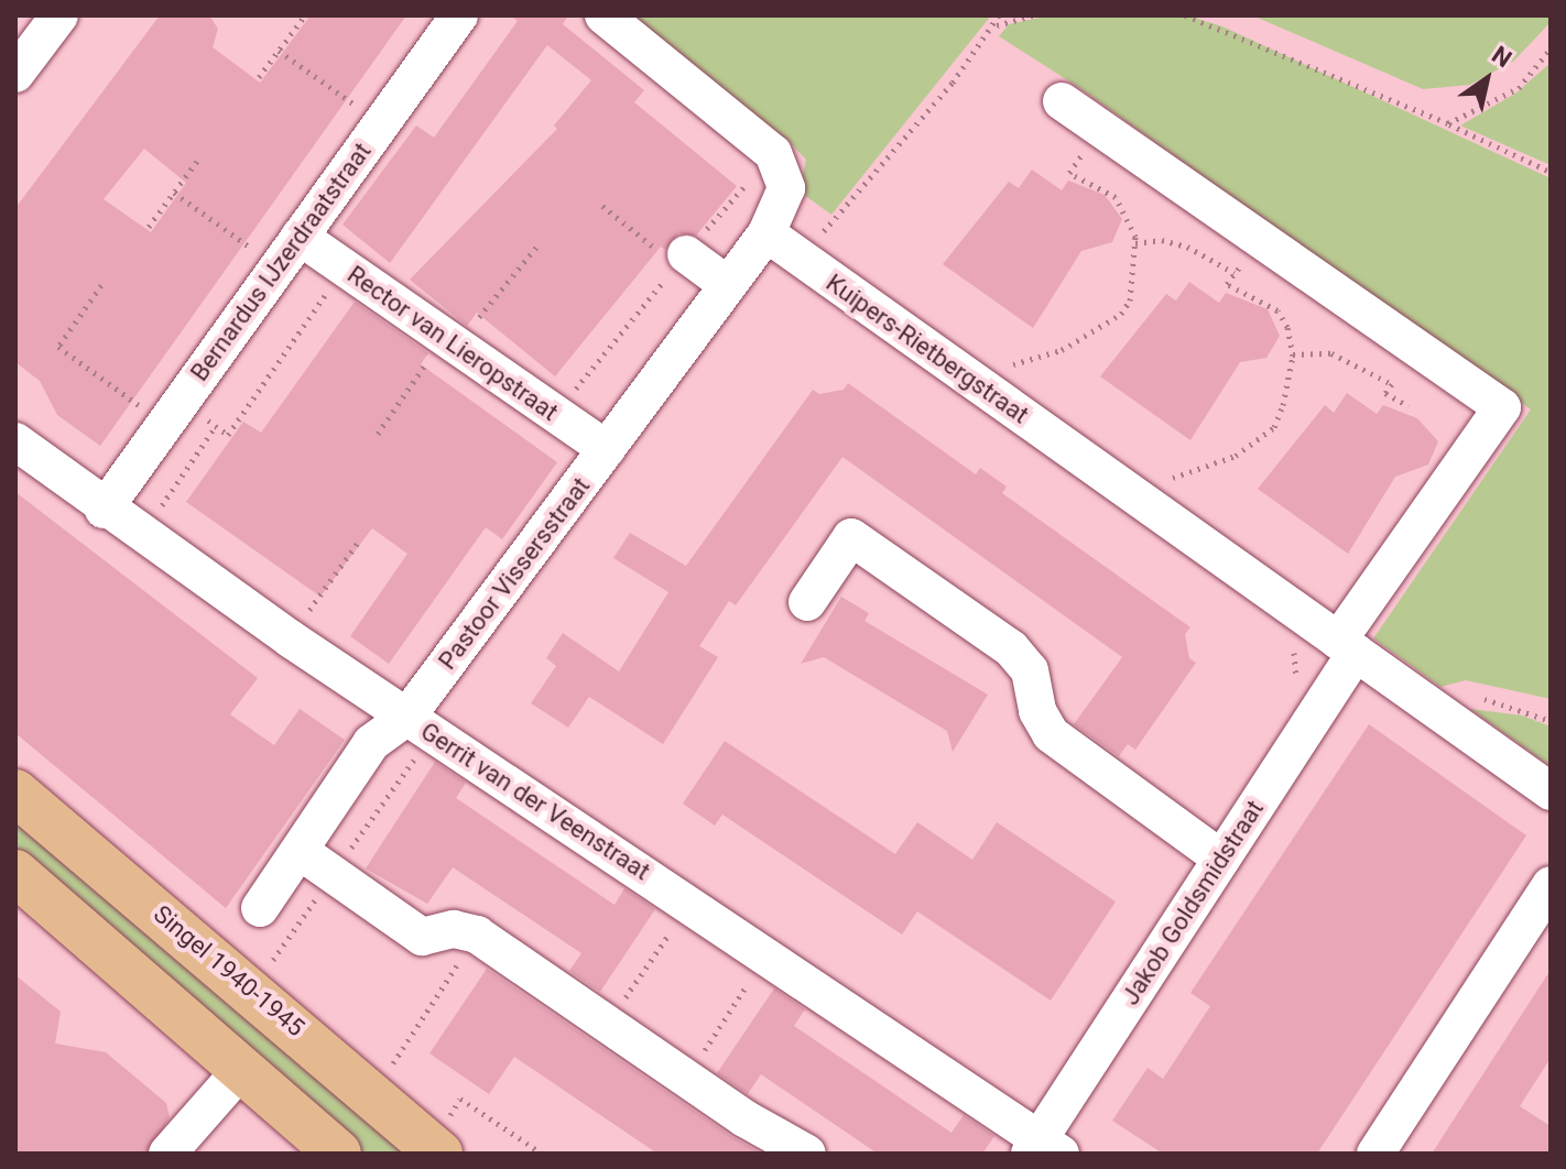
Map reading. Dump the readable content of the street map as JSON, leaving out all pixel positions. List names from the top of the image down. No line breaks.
{"streets":{"main road":["Singel 1940-1945"],"street":["Bernardus IJzerdraatstraat","Rector van Lieropstraat","Kuipers-Rietbergstraat","Pastoor Vissersstraat","Gerrit van der Veenstraat","Jakob Goldsmidstraat"]},"crossings":[["Bernardus IJzerdraatstraat","Rector van Lieropstraat"],["Bernardus IJzerdraatstraat","Gerrit van der Veenstraat"],["Rector van Lieropstraat","Pastoor Vissersstraat"],["Kuipers-Rietbergstraat","Pastoor Vissersstraat"],["Kuipers-Rietbergstraat","Jakob Goldsmidstraat"],["Pastoor Vissersstraat","Gerrit van der Veenstraat"],["Gerrit van der Veenstraat","Jakob Goldsmidstraat"]],"north":"top right"}
